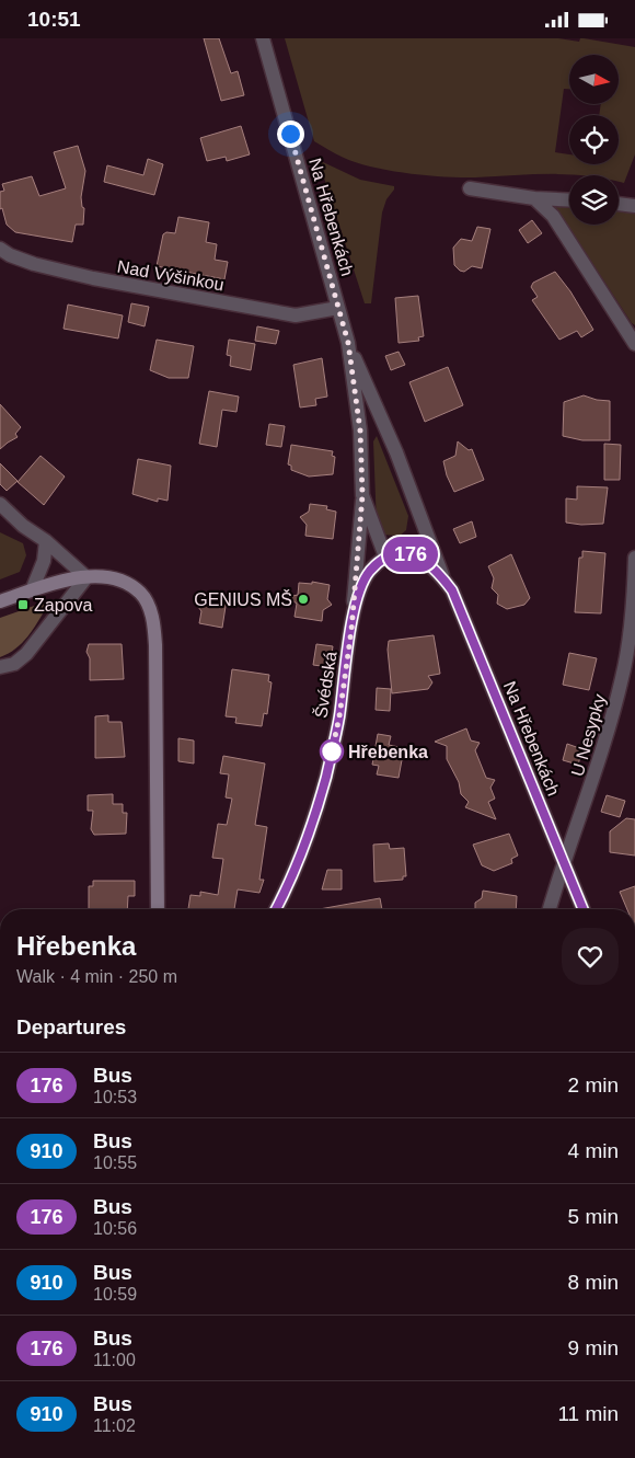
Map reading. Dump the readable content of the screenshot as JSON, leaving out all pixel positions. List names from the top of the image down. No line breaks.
{"streets":{"street":["Na Hřebenkách","Nad Výšinkou","Švédská","U Nesypky"]},"crossings":[["Na Hřebenkách","Nad Výšinkou"],["Na Hřebenkách","Švédská"],["Na Hřebenkách","U Nesypky"]],"places":{"other":["GENIUS MŠ","Hřebenka"],"transit":["Zapova"]},"lines":["bus line 176"],"north":"right","page":{"status":"10:51","on_map":"176","heading":[["Hřebenka","Walk · 4 min · 250 m"],"Departures"],"list":[{"mark":"176","name":"Bus","note":"10:53","value":"2 min"},{"mark":"910","name":"Bus","note":"10:55","value":"4 min"},{"mark":"176","name":"Bus","note":"10:56","value":"5 min"},{"mark":"910","name":"Bus","note":"10:59","value":"8 min"},{"mark":"176","name":"Bus","note":"11:00","value":"9 min"},{"mark":"910","name":"Bus","note":"11:02","value":"11 min"}]}}
